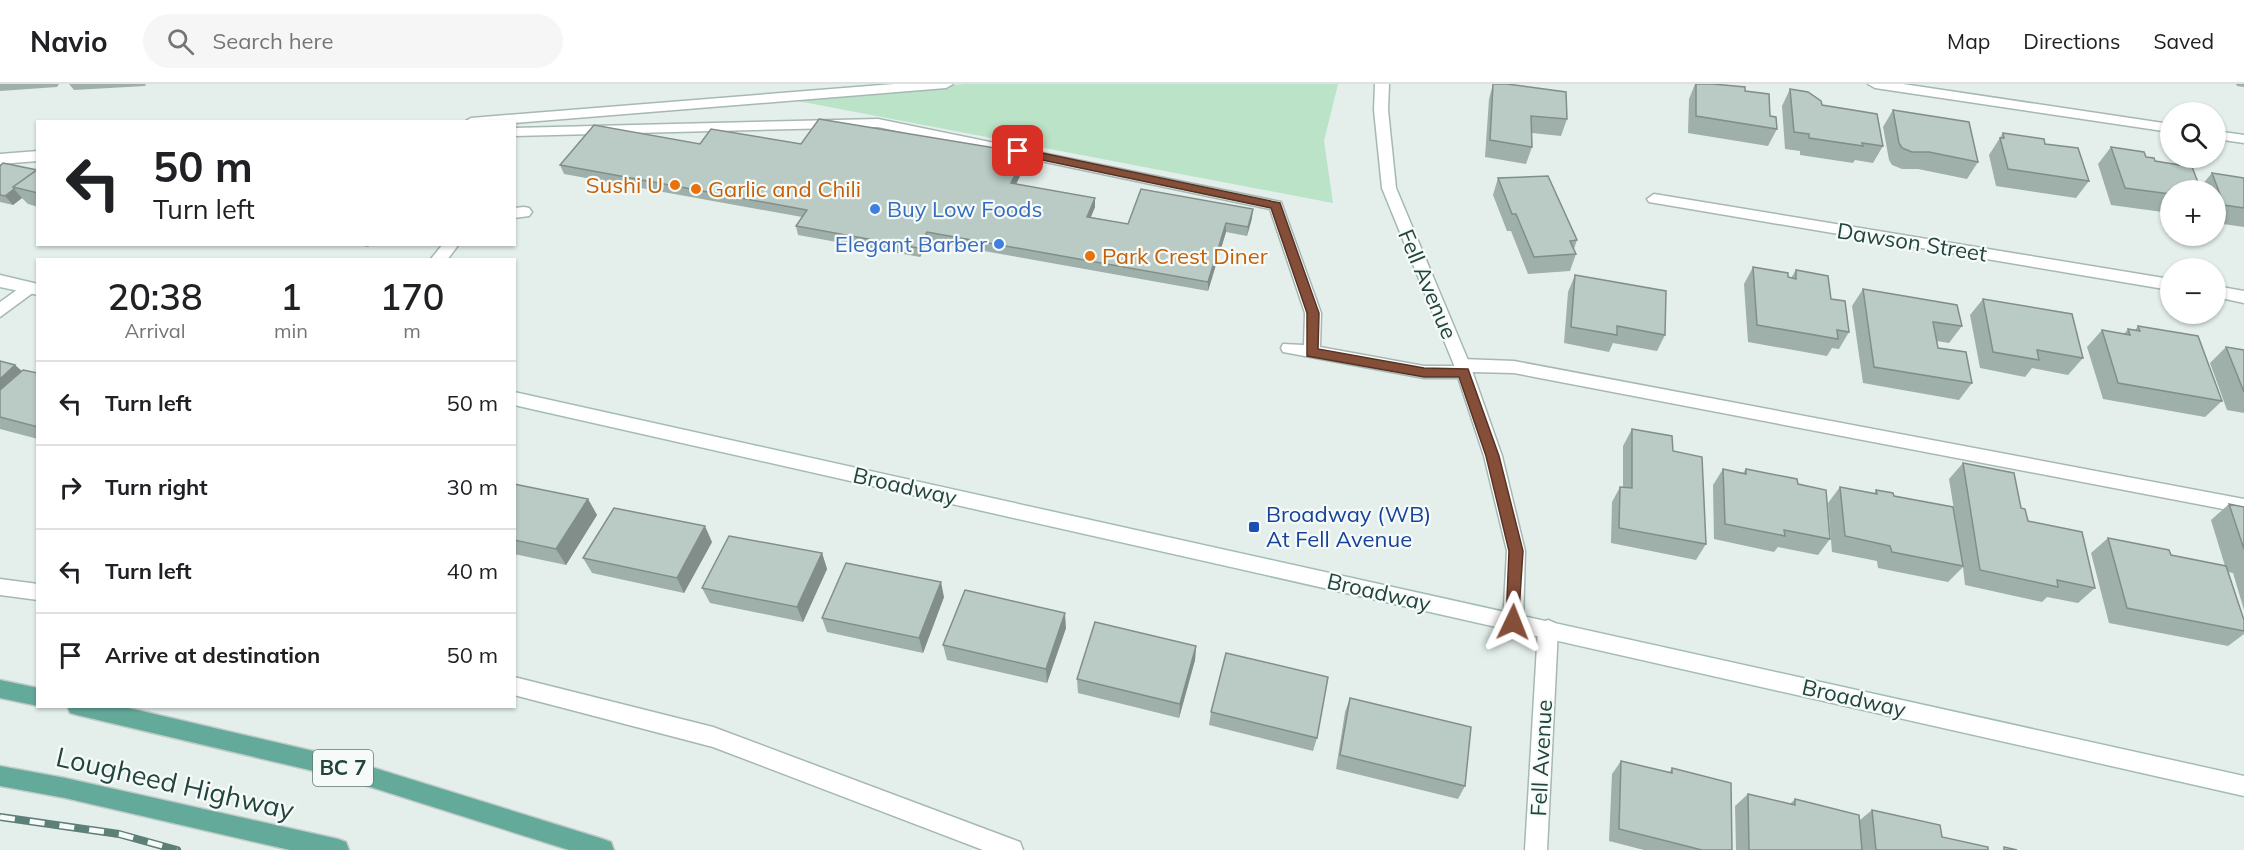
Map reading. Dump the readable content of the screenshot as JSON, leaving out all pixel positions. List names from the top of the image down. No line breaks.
{"streets":{"main road":["BC 7","Lougheed Highway"],"street":["Dawson Street","Fell Avenue","Broadway"]},"crossings":[["Fell Avenue","Broadway"]],"places":{"other":["Sushi U","Garlic and Chili","Buy Low Foods","Elegant Barber","Park Crest Diner"],"transit":["Broadway (WB) At Fell Avenue"]},"page":{"header":"Navio","search":"Search here","nav":["Map","Directions","Saved"],"map_buttons":["+","−"],"turn":["50 m","Turn left"],"eta":["20:38","Arrival","1","min","170","m"],"list":[{"name":"Turn left","value":"50 m"},{"name":"Turn right","value":"30 m"},{"name":"Turn left","value":"40 m"},{"name":"Arrive at destination","value":"50 m"}]}}
